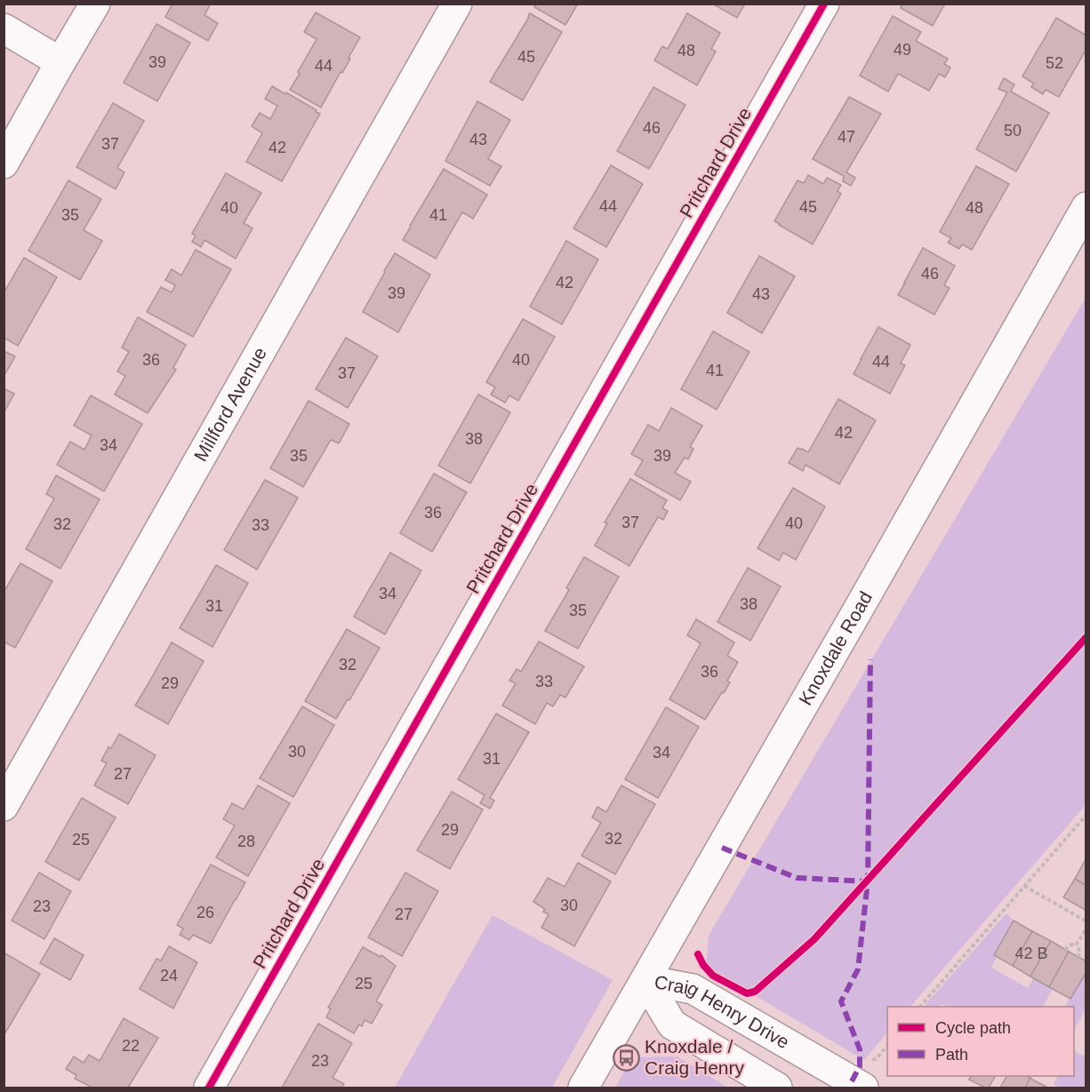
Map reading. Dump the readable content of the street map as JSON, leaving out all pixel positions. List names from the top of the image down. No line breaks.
{"streets":{"street":["Pritchard Drive","Millford Avenue","Knoxdale Road","Craig Henry Drive"]},"crossings":[["Knoxdale Road","Craig Henry Drive"]],"places":{"bus stop":["Knoxdale / Craig Henry"]},"house_numbers":["49","48","45","39","52","44","46","50","47","43","37","42","44","45","40","48","35","41","46","42","39","43","36","40","44","41","37","42","38","34","35","39","36","37","40","32","33","34","38","31","35","32","36","33","29","30","34","31","27","29","32","25","28","30","23","26","27","42 B","24","25","22","23"],"legend":["Cycle path","Path"]}
